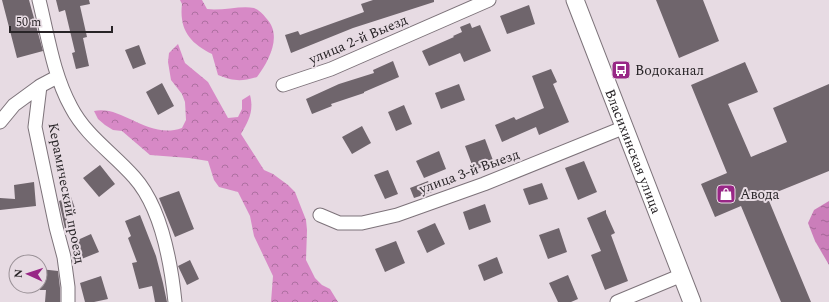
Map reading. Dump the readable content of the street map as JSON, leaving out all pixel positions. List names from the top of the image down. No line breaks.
{"streets":{"street":["улица 2-й Выезд","Власихинская улица","улица 3-й Выезд","Керамический проезд"]},"crossings":[["Власихинская улица","улица 3-й Выезд"]],"places":{"bus stop":["Водоканал"],"shop":["Авода"]},"scale_bar":"50 m","north":"left"}
